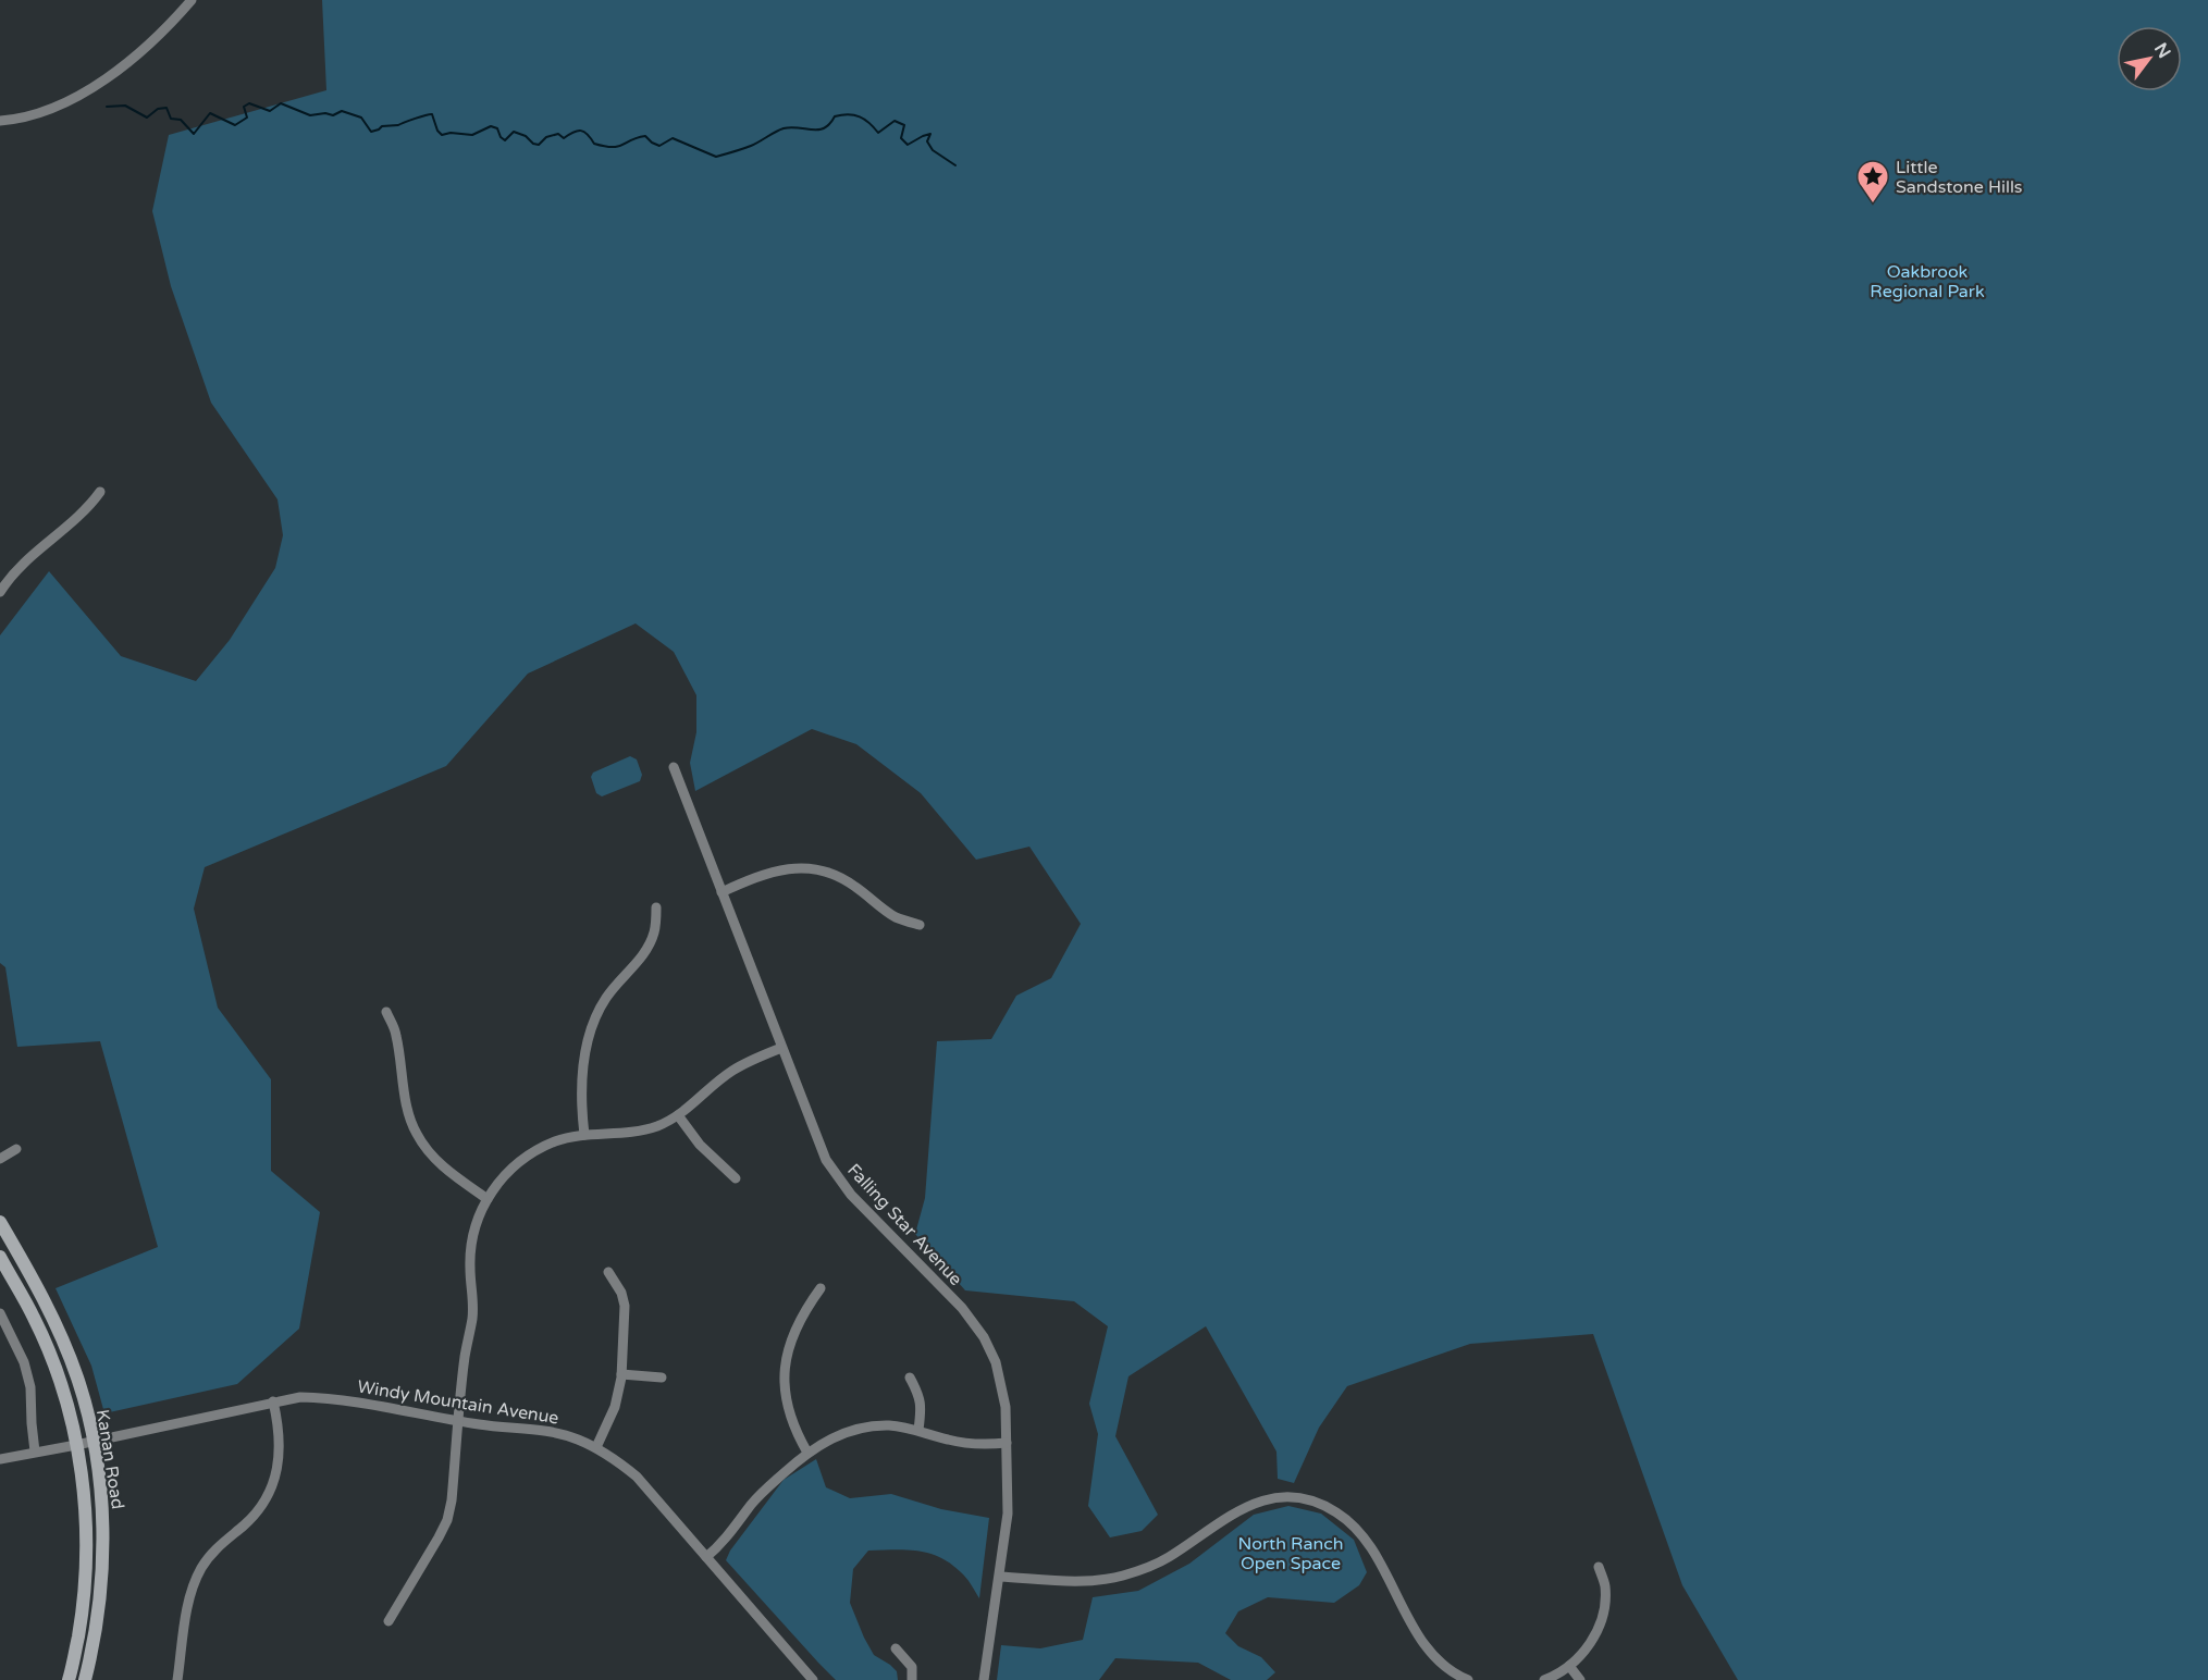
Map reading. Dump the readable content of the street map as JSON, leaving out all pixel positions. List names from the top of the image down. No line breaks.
{"streets":{"main road":["Kanan Road"],"street":["Falling Star Avenue","Windy Mountain Avenue"]},"crossings":[["Windy Mountain Avenue","Kanan Road"]],"parks":["Oakbrook Regional Park","North Ranch Open Space"],"places":{"place":["Little Sandstone Hills"]},"north":"top right"}
